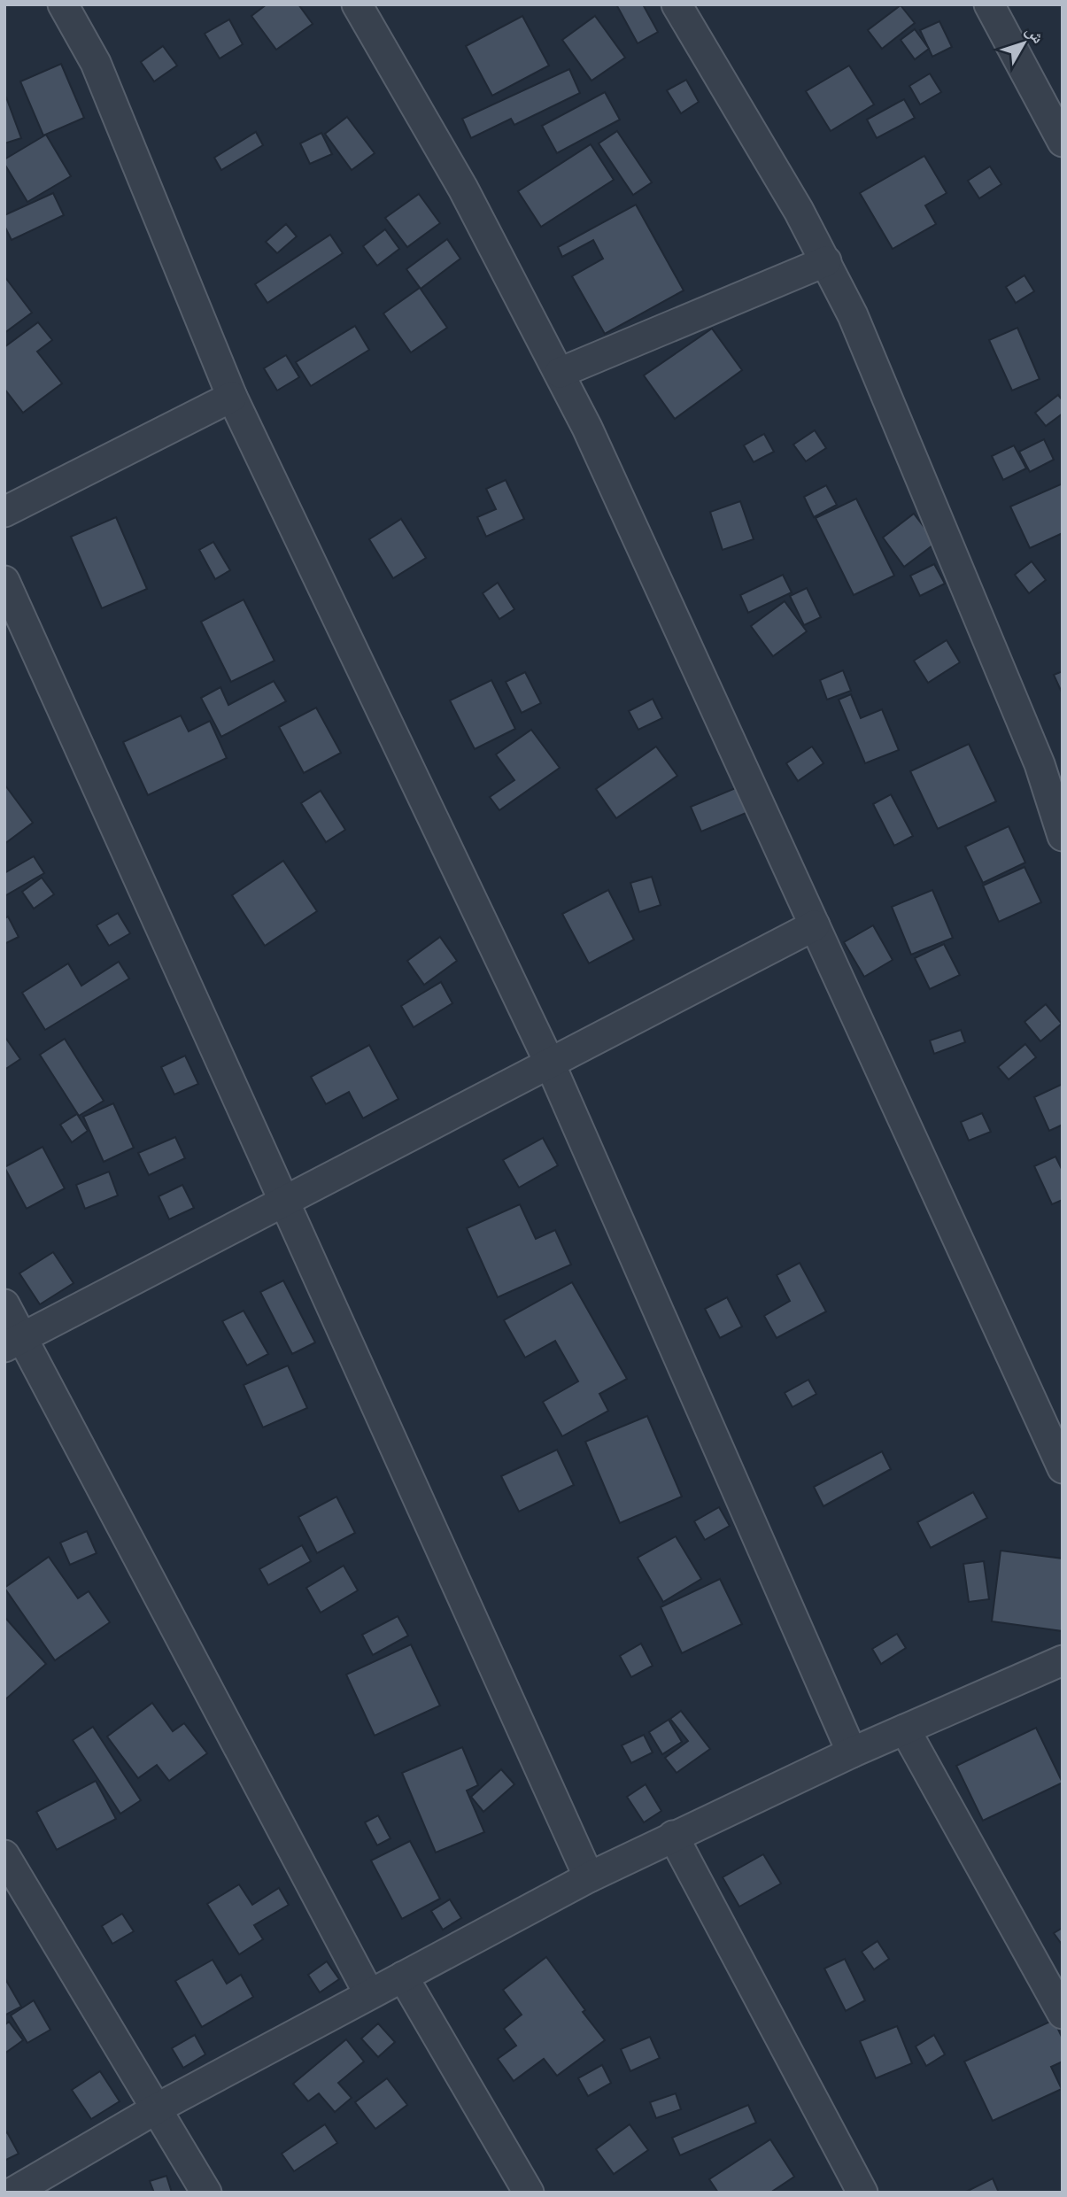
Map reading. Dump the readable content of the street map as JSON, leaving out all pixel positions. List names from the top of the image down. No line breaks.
{"north":"top right"}
